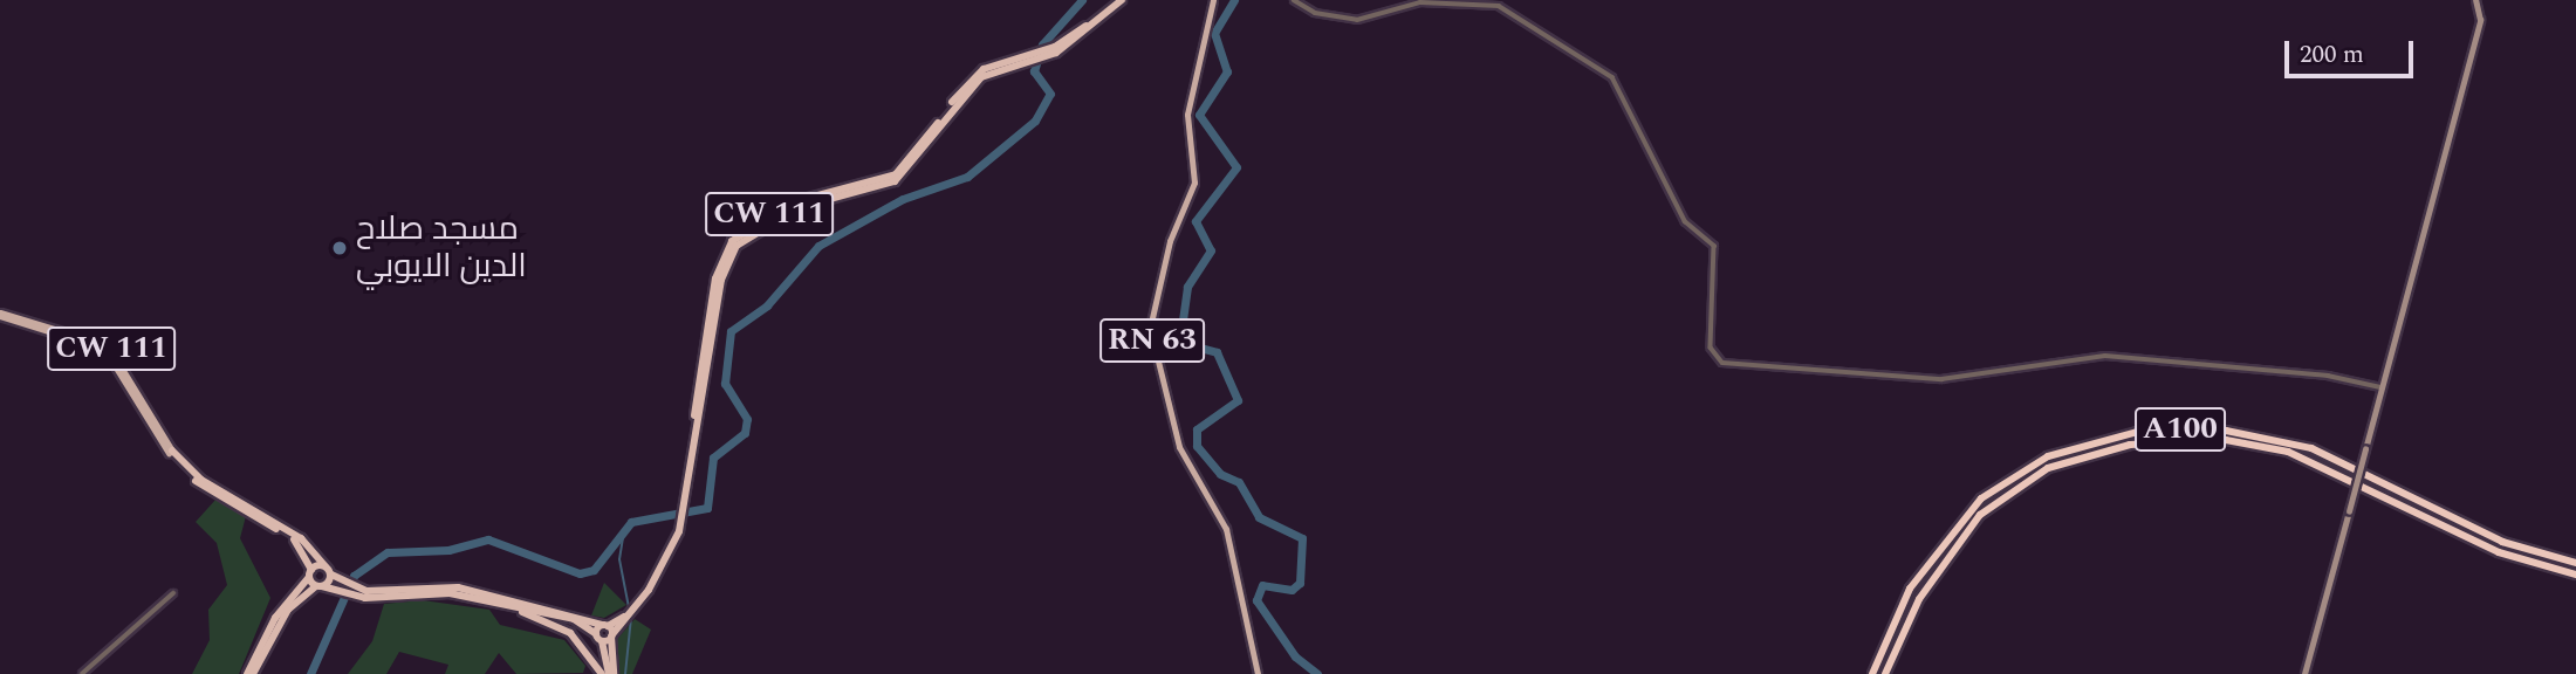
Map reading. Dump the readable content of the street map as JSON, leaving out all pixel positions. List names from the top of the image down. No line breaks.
{"streets":{"highway":["CW 111","A100"],"main road":["RN 63"]},"places":["مسجد صلاح الدين الايوبي"],"scale_bar":"200 m"}
